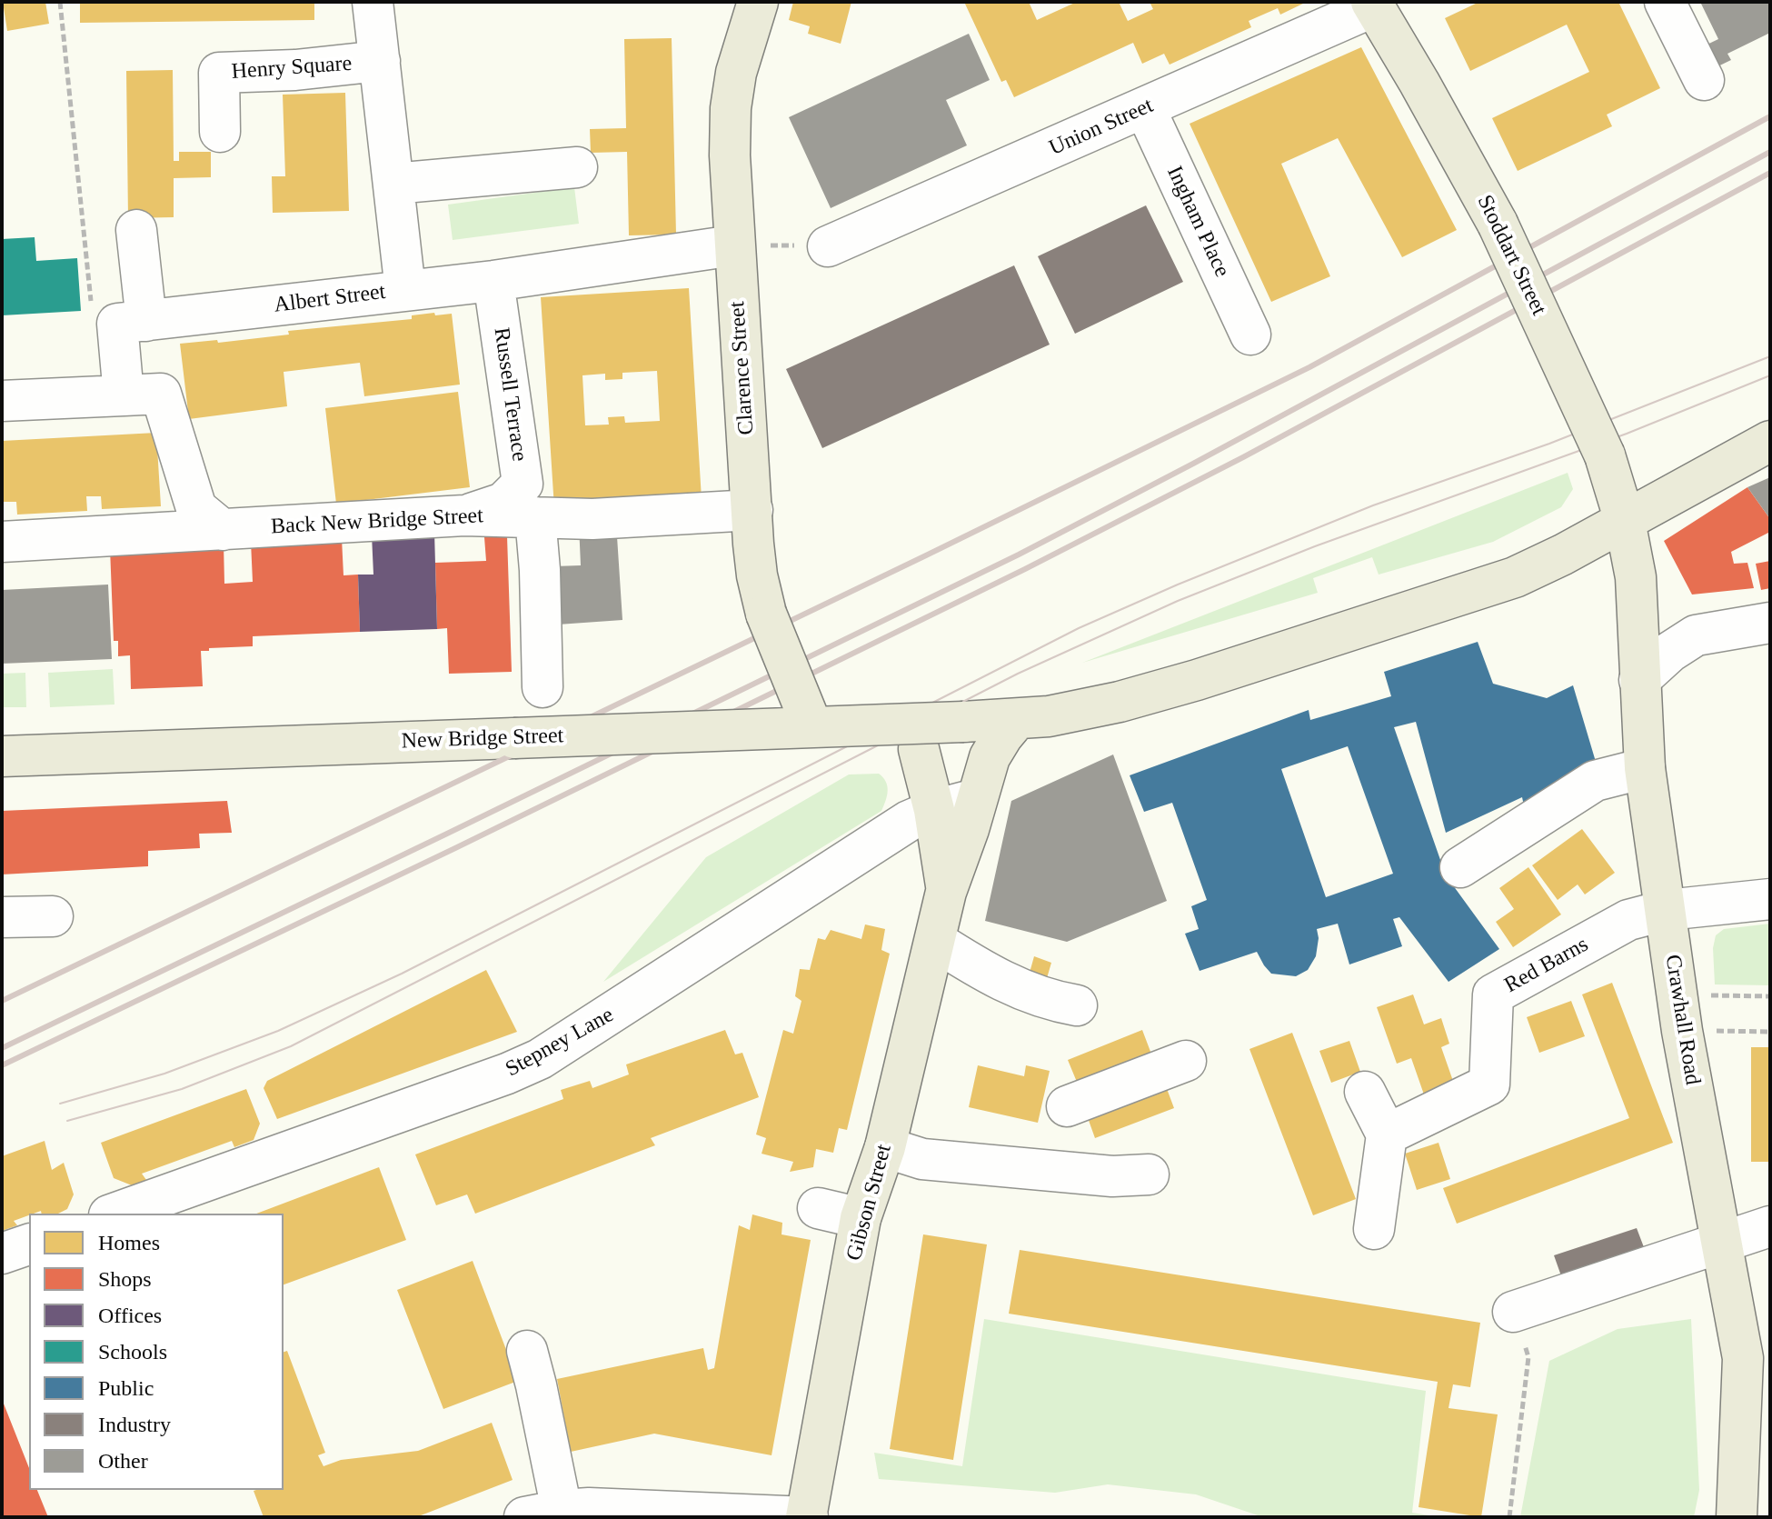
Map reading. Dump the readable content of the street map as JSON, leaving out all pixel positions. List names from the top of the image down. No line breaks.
{"streets":{"main road":["Stoddart Street","Clarence Street","New Bridge Street","Crawhall Road","Gibson Street"],"street":["Henry Square","Union Street","Ingham Place","Albert Street","Russell Terrace","Back New Bridge Street","Red Barns","Stepney Lane"]},"crossings":[["Henry Square","Albert Street"],["Union Street","Ingham Place"],["Union Street","Stoddart Street"],["Stoddart Street","New Bridge Street"],["Stoddart Street","Crawhall Road"],["Albert Street","Clarence Street"],["Albert Street","Russell Terrace"],["Clarence Street","Back New Bridge Street"],["Clarence Street","New Bridge Street"],["Russell Terrace","Back New Bridge Street"],["New Bridge Street","Crawhall Road"],["New Bridge Street","Gibson Street"],["Red Barns","Crawhall Road"],["Stepney Lane","Gibson Street"]],"legend":["Homes","Shops","Offices","Schools","Public","Industry","Other"]}
